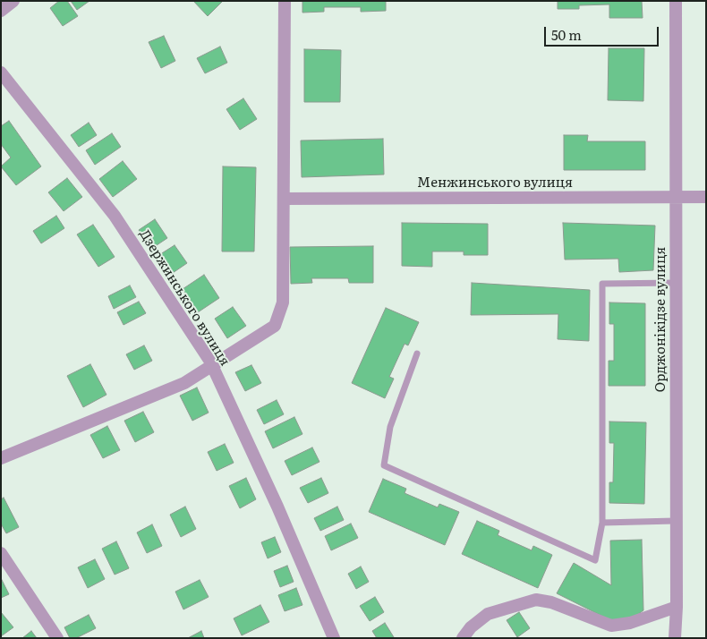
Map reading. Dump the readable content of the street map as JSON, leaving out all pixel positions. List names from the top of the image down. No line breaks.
{"streets":{"street":["Менжинського вулиця","Дзержинського вулиця","Орджонікідзе вулиця"]},"crossings":[["Менжинського вулиця","Орджонікідзе вулиця"]],"scale_bar":"50 m"}
